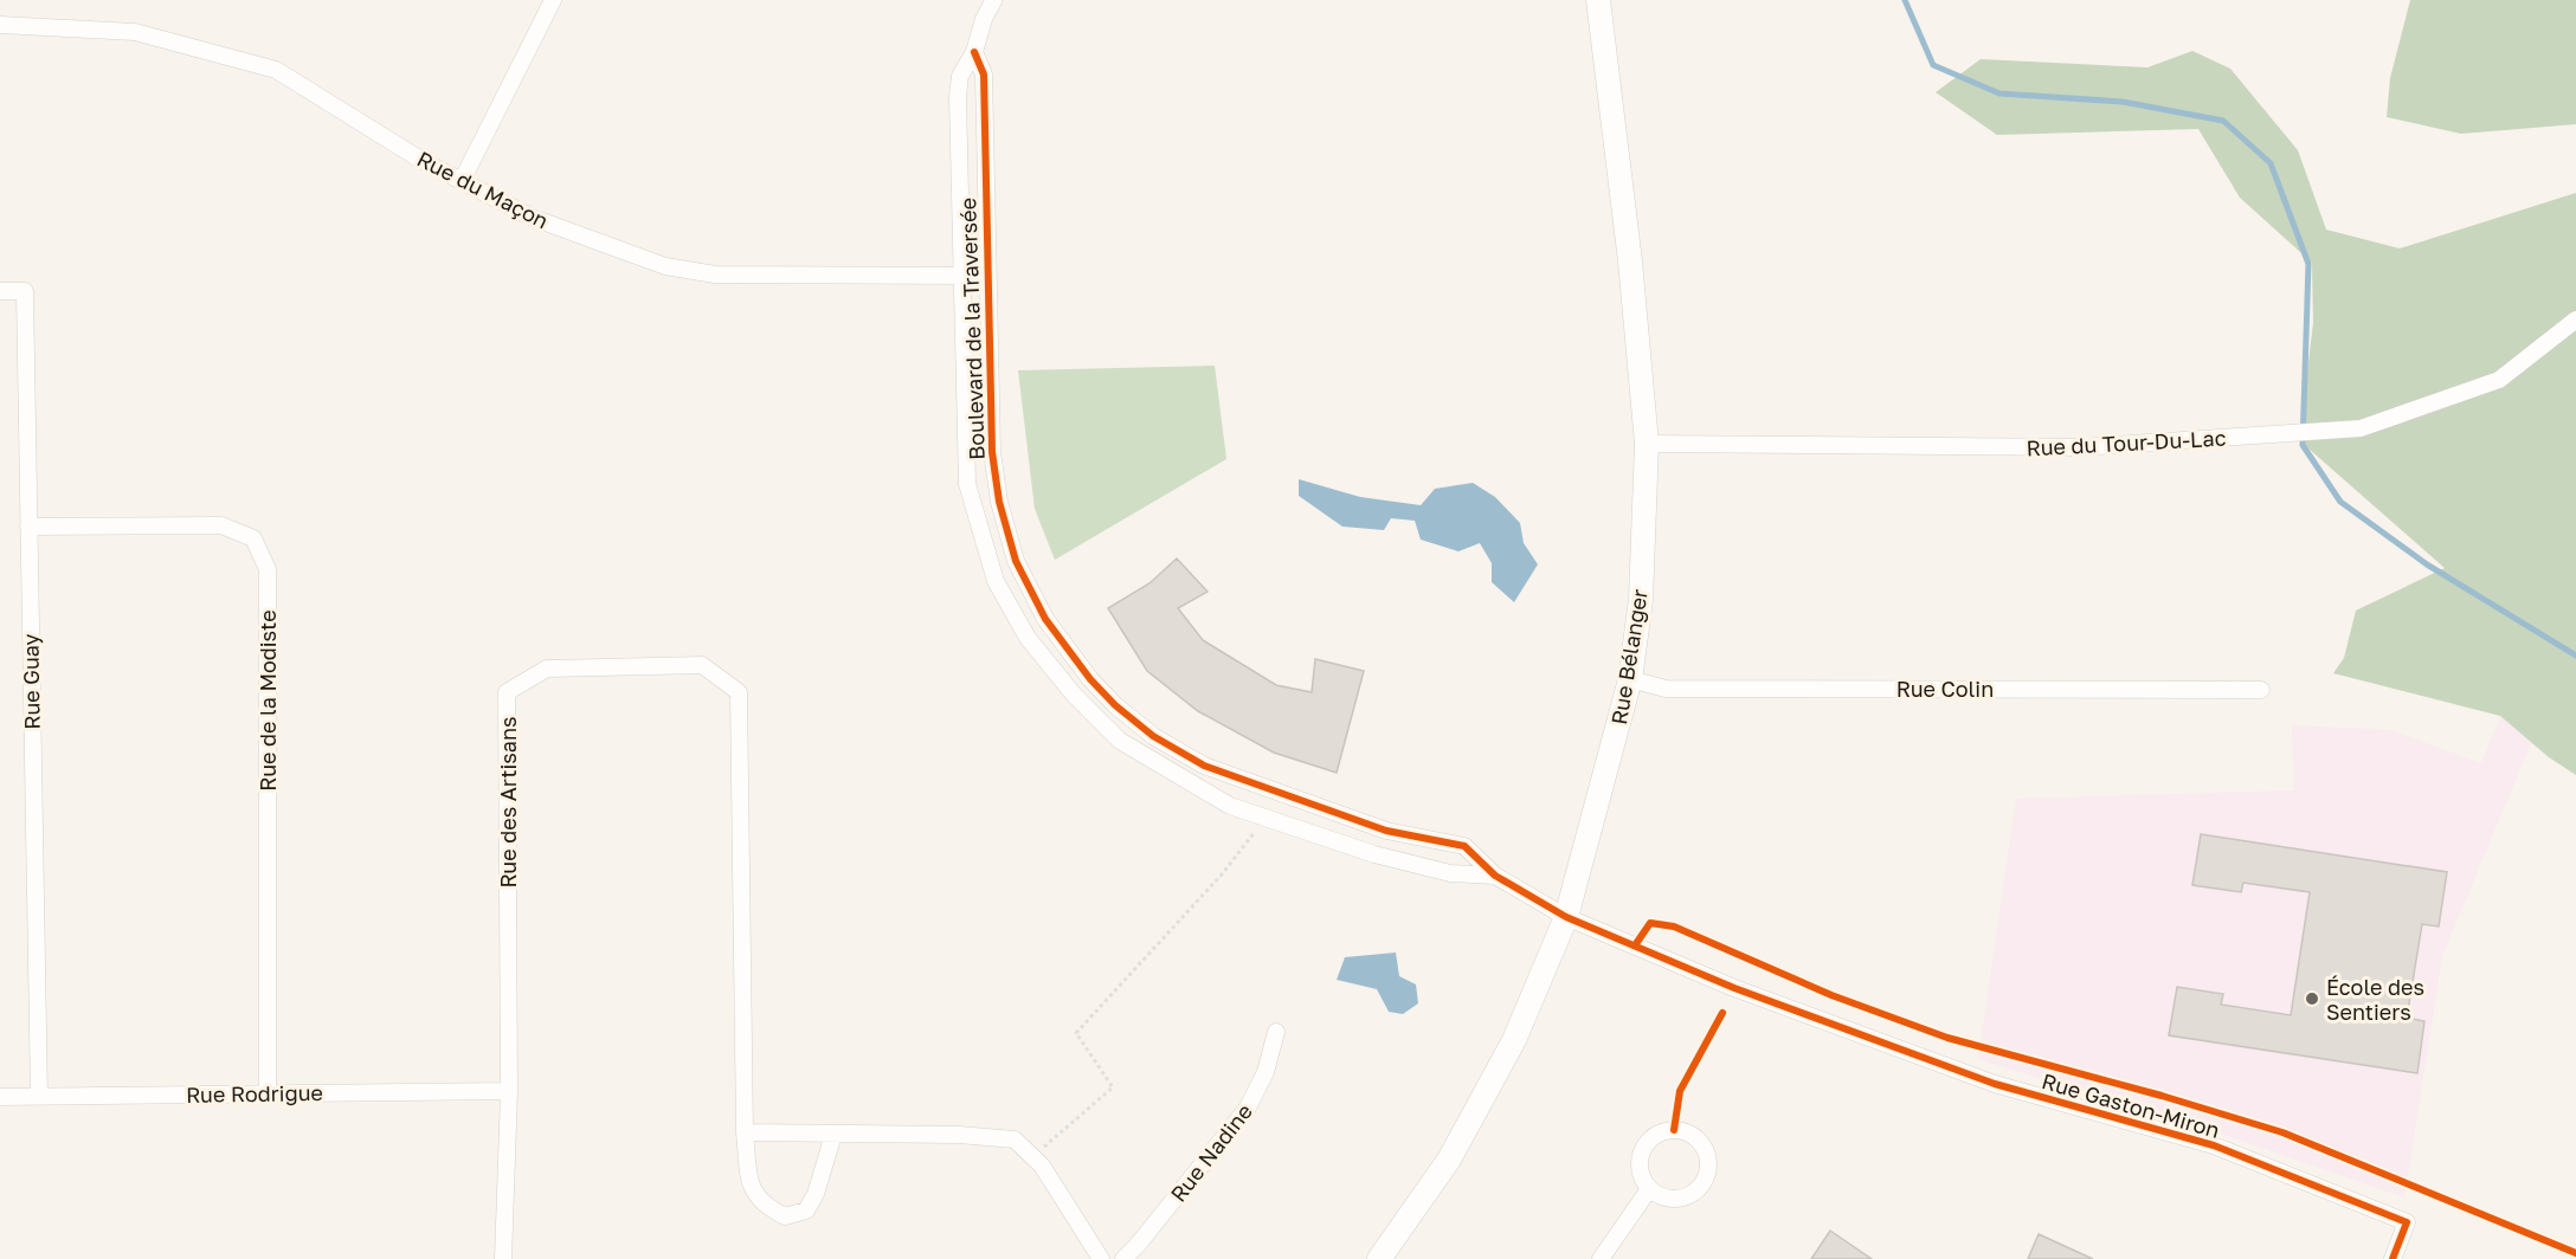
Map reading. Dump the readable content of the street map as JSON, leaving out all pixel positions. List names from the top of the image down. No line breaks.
{"streets":{"street":["Rue du Maçon","Boulevard de la Traversée","Rue du Tour-Du-Lac","Rue Bélanger","Rue Guay","Rue Colin","Rue de la Modiste","Rue des Artisans","Rue Rodrigue","Rue Gaston-Miron","Rue Nadine"]},"crossings":[["Rue du Maçon","Boulevard de la Traversée"],["Boulevard de la Traversée","Rue Bélanger"],["Boulevard de la Traversée","Rue Gaston-Miron"],["Rue du Tour-Du-Lac","Rue Bélanger"],["Rue Bélanger","Rue Colin"],["Rue Bélanger","Rue Gaston-Miron"],["Rue Guay","Rue de la Modiste"],["Rue Guay","Rue Rodrigue"],["Rue de la Modiste","Rue Rodrigue"],["Rue des Artisans","Rue Rodrigue"]],"places":["École des Sentiers"]}
